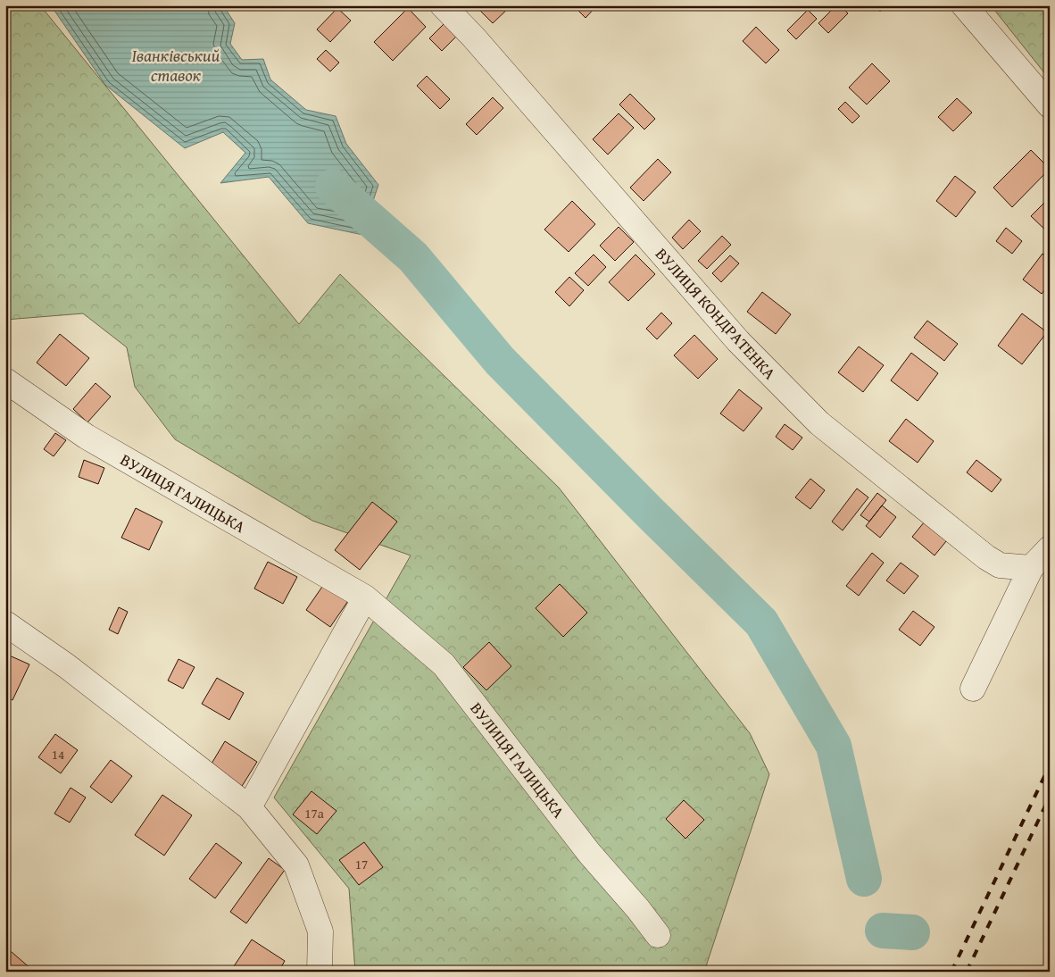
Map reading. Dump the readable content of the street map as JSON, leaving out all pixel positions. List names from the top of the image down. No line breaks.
{"streets":{"street":["ВУЛИЦЯ КОНДРАТЕНКА","ВУЛИЦЯ ГАЛИЦЬКА"]},"water":["Іванківський ставок"],"house_numbers":["14","17а","17"]}
